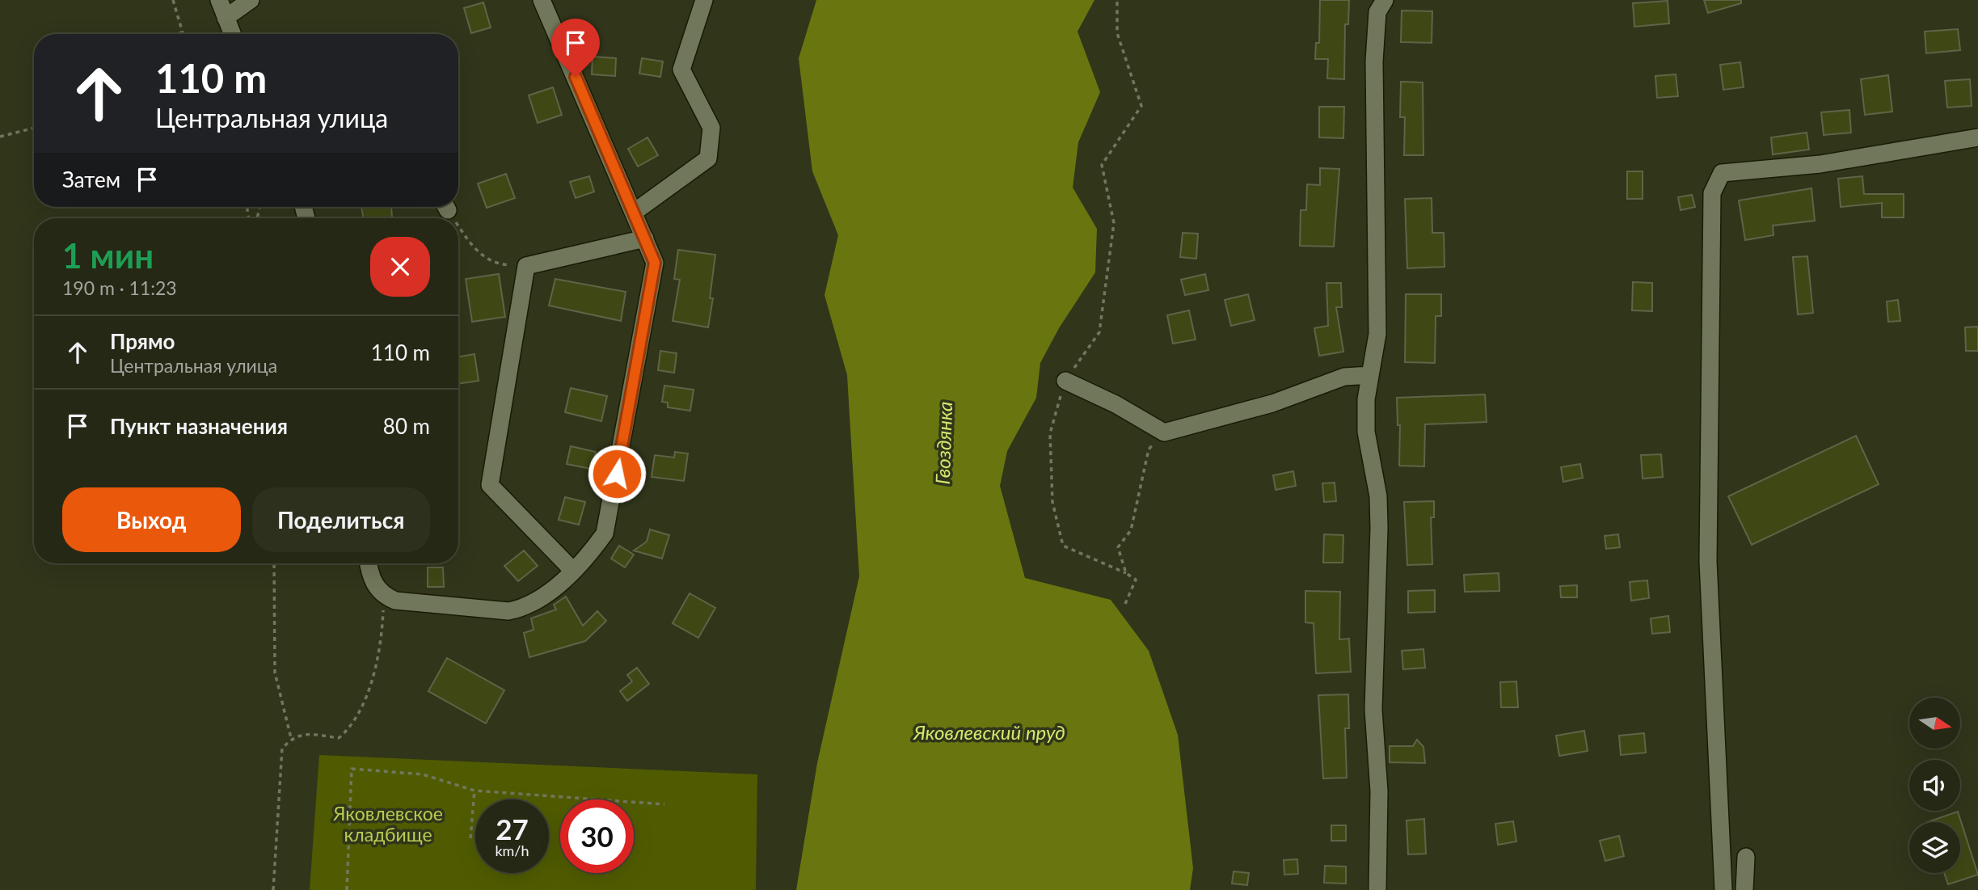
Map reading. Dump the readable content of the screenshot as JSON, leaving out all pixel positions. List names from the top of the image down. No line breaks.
{"water":["Гвоздянка","Яковлевский пруд"],"parks":["Яковлевское кладбище"],"north":"right","page":{"turn":["110 m","Центральная улица"],"then":"Затем","heading":["1 мин","190 m · 11:23"],"list":[{"name":"Прямо","note":"Центральная улица","value":"110 m"},{"name":"Пункт назначения","value":"80 m"}],"buttons":["Выход","Поделиться"],"speed":"27 km/h","limit":"30"}}
